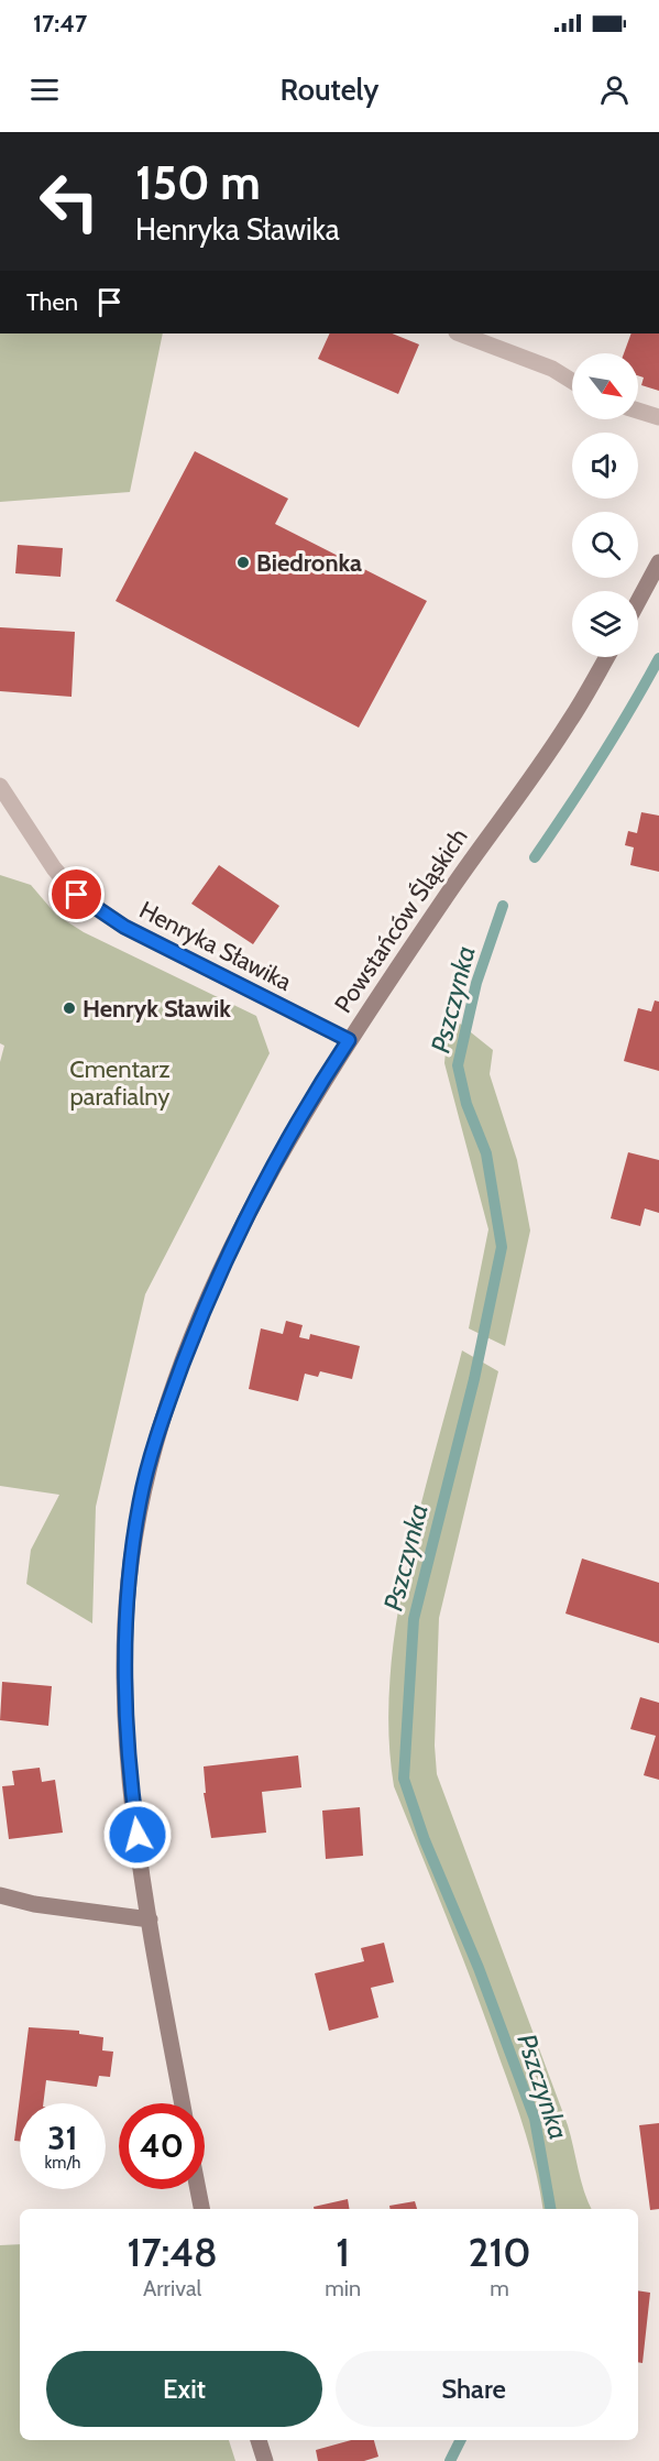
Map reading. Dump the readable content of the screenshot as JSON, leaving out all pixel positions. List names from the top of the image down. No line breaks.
{"streets":{"street":["Powstańców Śląskich","Henryka Sławika"]},"crossings":[["Powstańców Śląskich","Henryka Sławika"]],"water":["Pszczynka"],"parks":["Cmentarz parafialny"],"places":["Biedronka","Henryk Sławik"],"north":"bottom right","page":{"status":"17:47","header":"Routely","turn":["150 m","Henryka Sławika"],"then":"Then","speed":"31 km/h","limit":"40","eta":["17:48","Arrival","1","min","210","m"],"buttons":["Exit","Share"]}}
